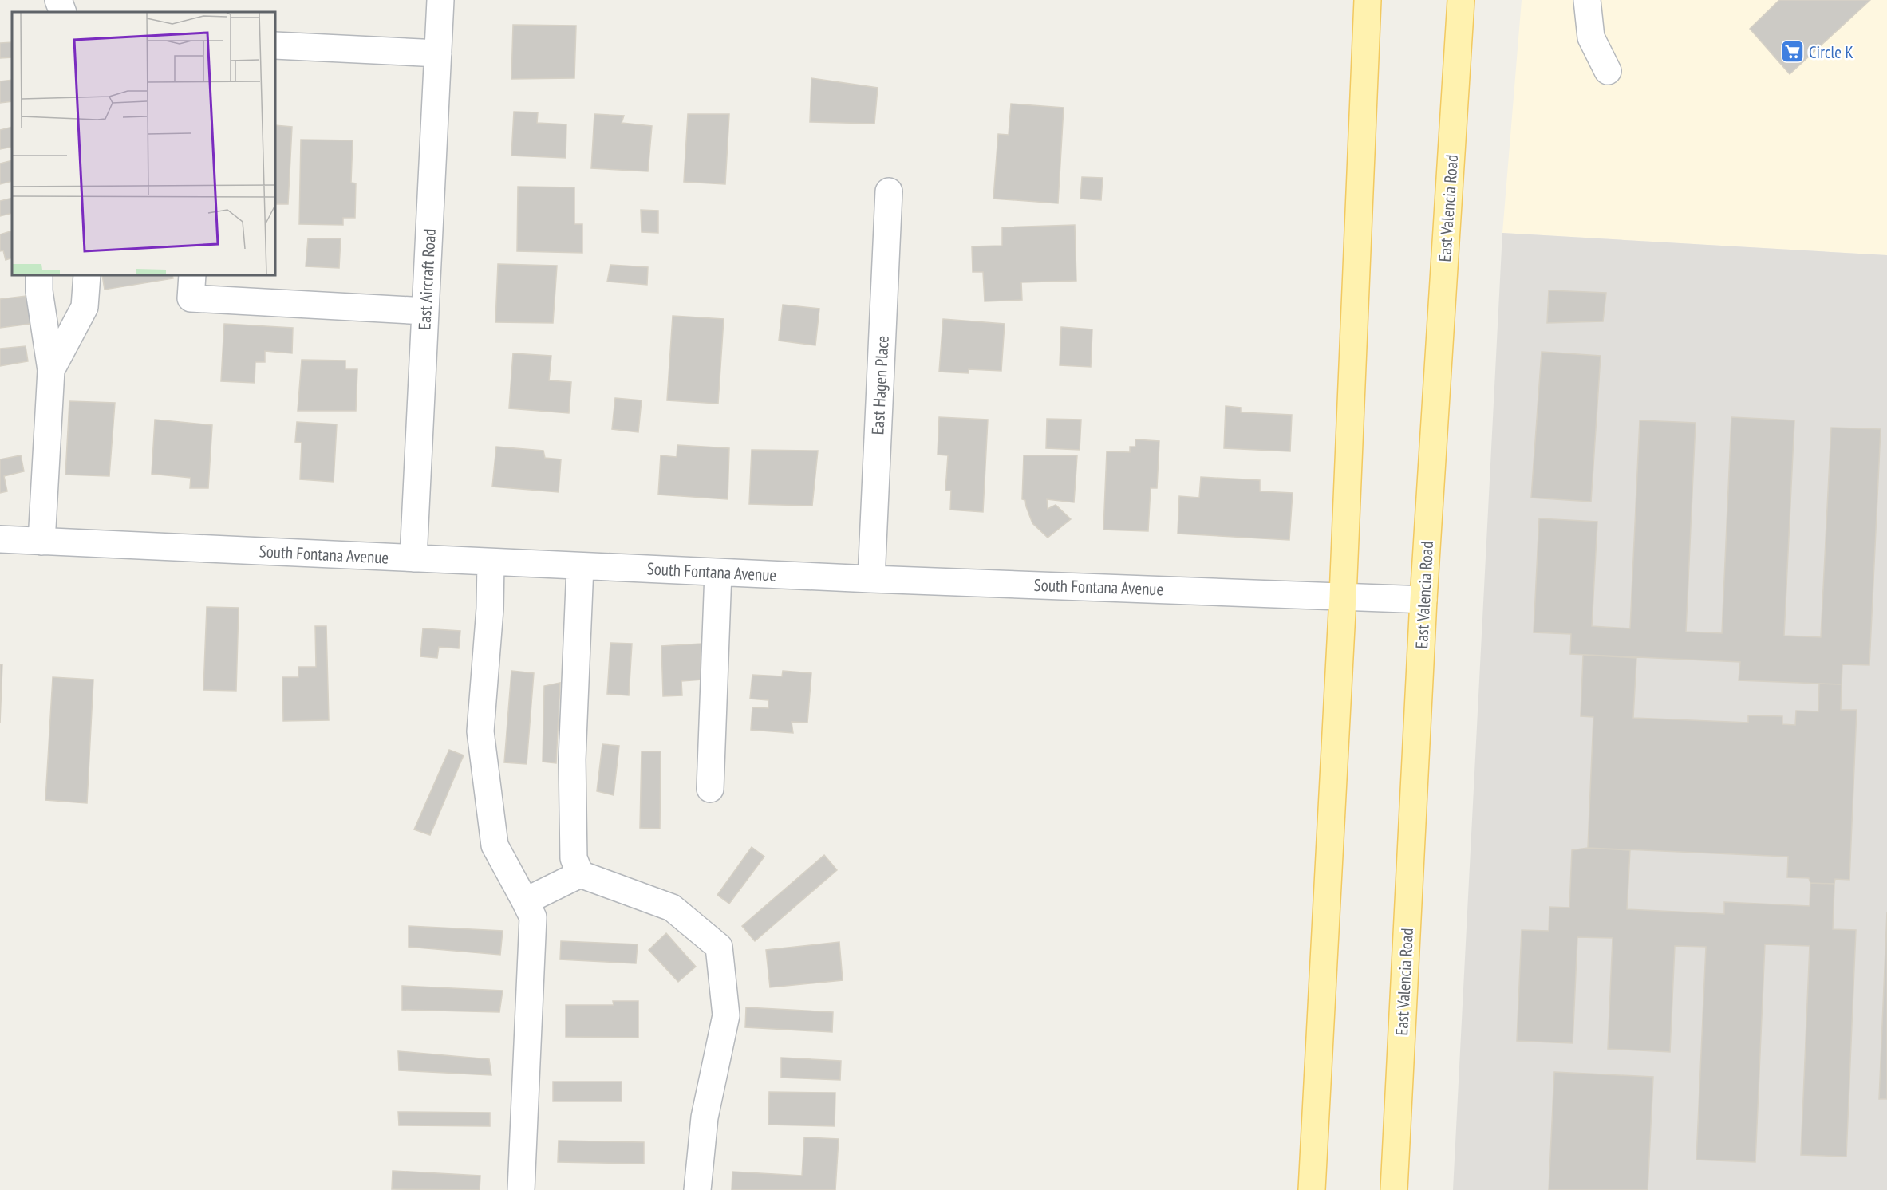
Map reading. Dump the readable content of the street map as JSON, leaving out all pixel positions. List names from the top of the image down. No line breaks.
{"streets":{"main road":["East Valencia Road"],"street":["East Aircraft Road","East Hagen Place","South Fontana Avenue"]},"crossings":[["East Valencia Road","South Fontana Avenue"],["East Aircraft Road","South Fontana Avenue"],["East Hagen Place","South Fontana Avenue"]],"places":{"supermarket":["Circle K"]}}
